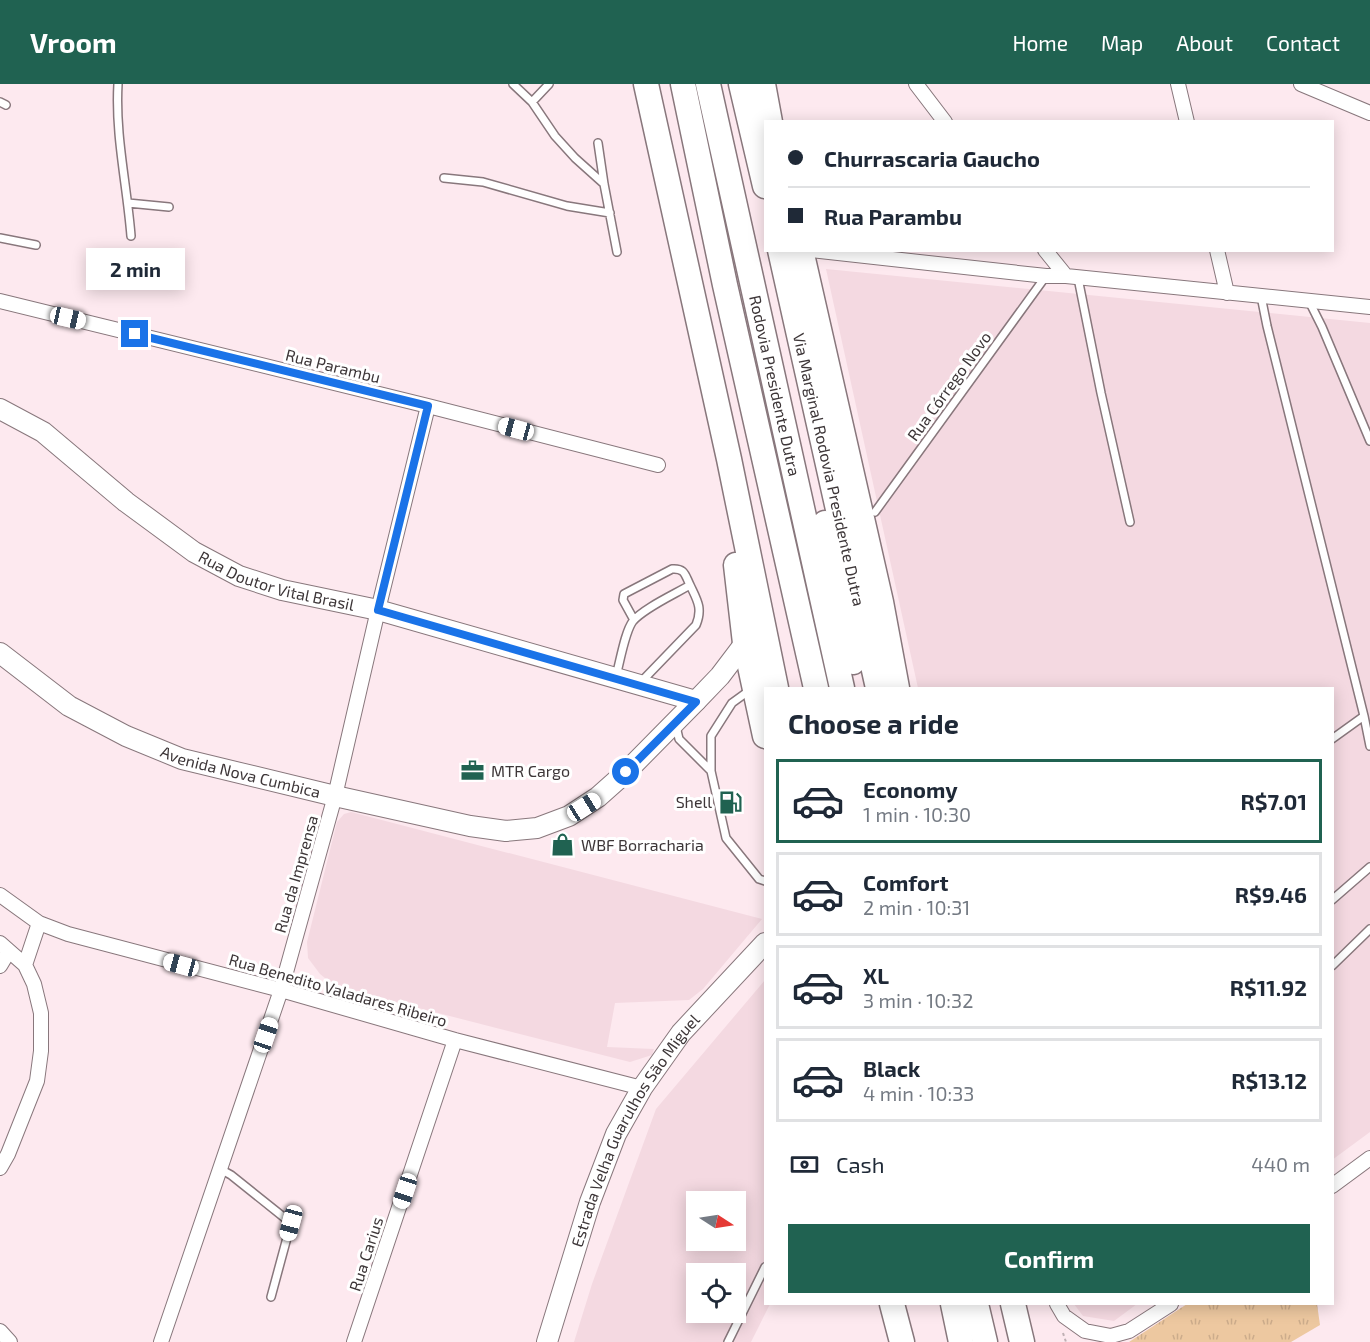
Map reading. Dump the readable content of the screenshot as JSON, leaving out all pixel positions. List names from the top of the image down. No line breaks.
{"streets":{"highway":["Rodovia Presidente Dutra","Via Marginal Rodovia Presidente Dutra"],"street":["Rua Parambu","Rua Doutor Vital Brasil","Avenida Nova Cumbica","Rua da Imprensa","Rua Benedito Valadares Ribeiro","Estrada Velha Guarulhos São Miguel","Rua Carius"],"lane":["Rua Córrego Novo"]},"crossings":[["Rua Parambu","Rua da Imprensa"],["Rua Doutor Vital Brasil","Avenida Nova Cumbica"],["Rua Doutor Vital Brasil","Rua da Imprensa"],["Avenida Nova Cumbica","Rua da Imprensa"],["Rua da Imprensa","Rua Benedito Valadares Ribeiro"],["Rua Benedito Valadares Ribeiro","Estrada Velha Guarulhos São Miguel"],["Rua Benedito Valadares Ribeiro","Rua Carius"]],"places":{"office":["MTR Cargo"],"fuel station":["Shell"],"shop":["WBF Borracharia"]},"north":"right","page":{"header":"Vroom","nav":["Home","Map","About","Contact"],"banner":["Churrascaria Gaucho","Rua Parambu"],"bubble":"2 min","heading":"Choose a ride","list":[{"name":"Economy","note":"1 min · 10:30","value":"R$7.01"},{"name":"Comfort","note":"2 min · 10:31","value":"R$9.46"},{"name":"XL","note":"3 min · 10:32","value":"R$11.92"},{"name":"Black","note":"4 min · 10:33","value":"R$13.12"}],"pay":["Cash","440 m"],"buttons":"Confirm"}}
